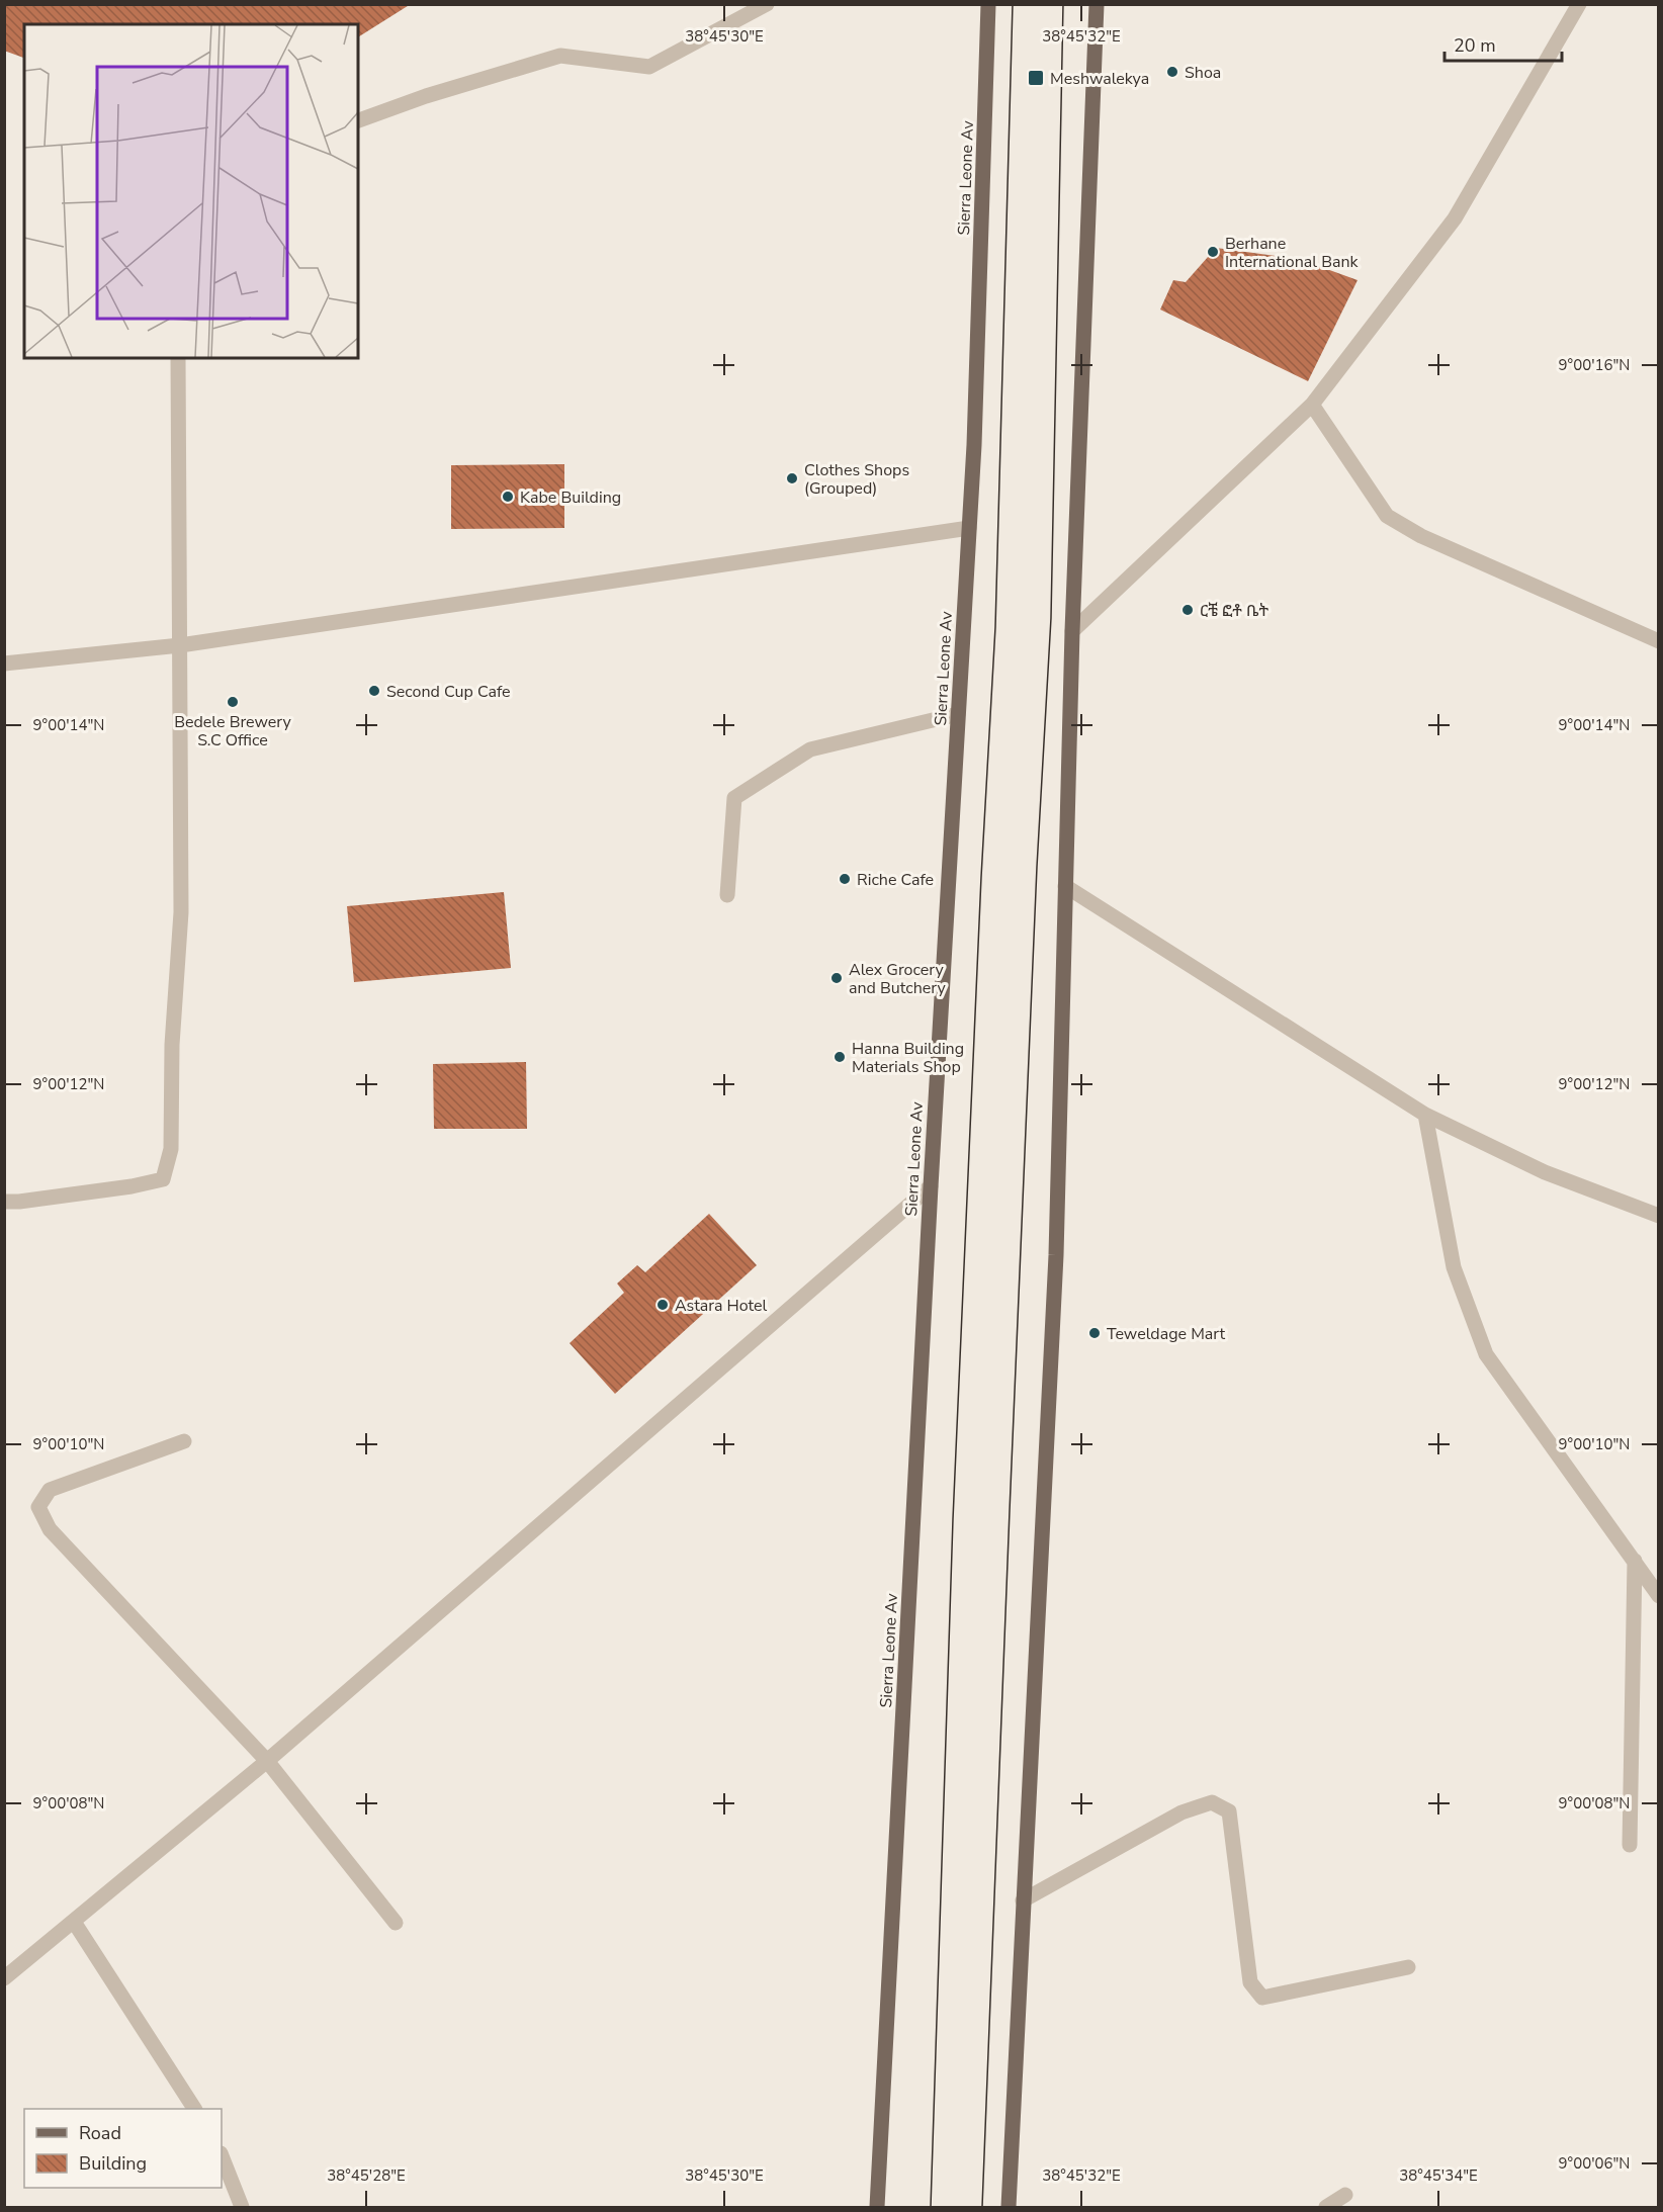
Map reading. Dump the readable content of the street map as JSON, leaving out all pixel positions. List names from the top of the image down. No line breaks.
{"streets":{"main road":["Sierra Leone Av"]},"places":{"other":["Shoa","Berhane International Bank","Clothes Shops (Grouped)","Kabe Building","ርቼ ፎቶ ቤት","Second Cup Cafe","Bedele Brewery S.C Office","Riche Cafe","Alex Grocery and Butchery","Hanna Building Materials Shop","Astara Hotel","Teweldage Mart"],"transit":["Meshwalekya"]},"legend":["Road","Building"],"scale_bar":"20 m","coordinates":["38°45'30\"E","38°45'32\"E","9°00'16\"N","9°00'14\"N","9°00'12\"N","9°00'10\"N","9°00'08\"N","9°00'06\"N","38°45'28\"E","38°45'34\"E"]}
